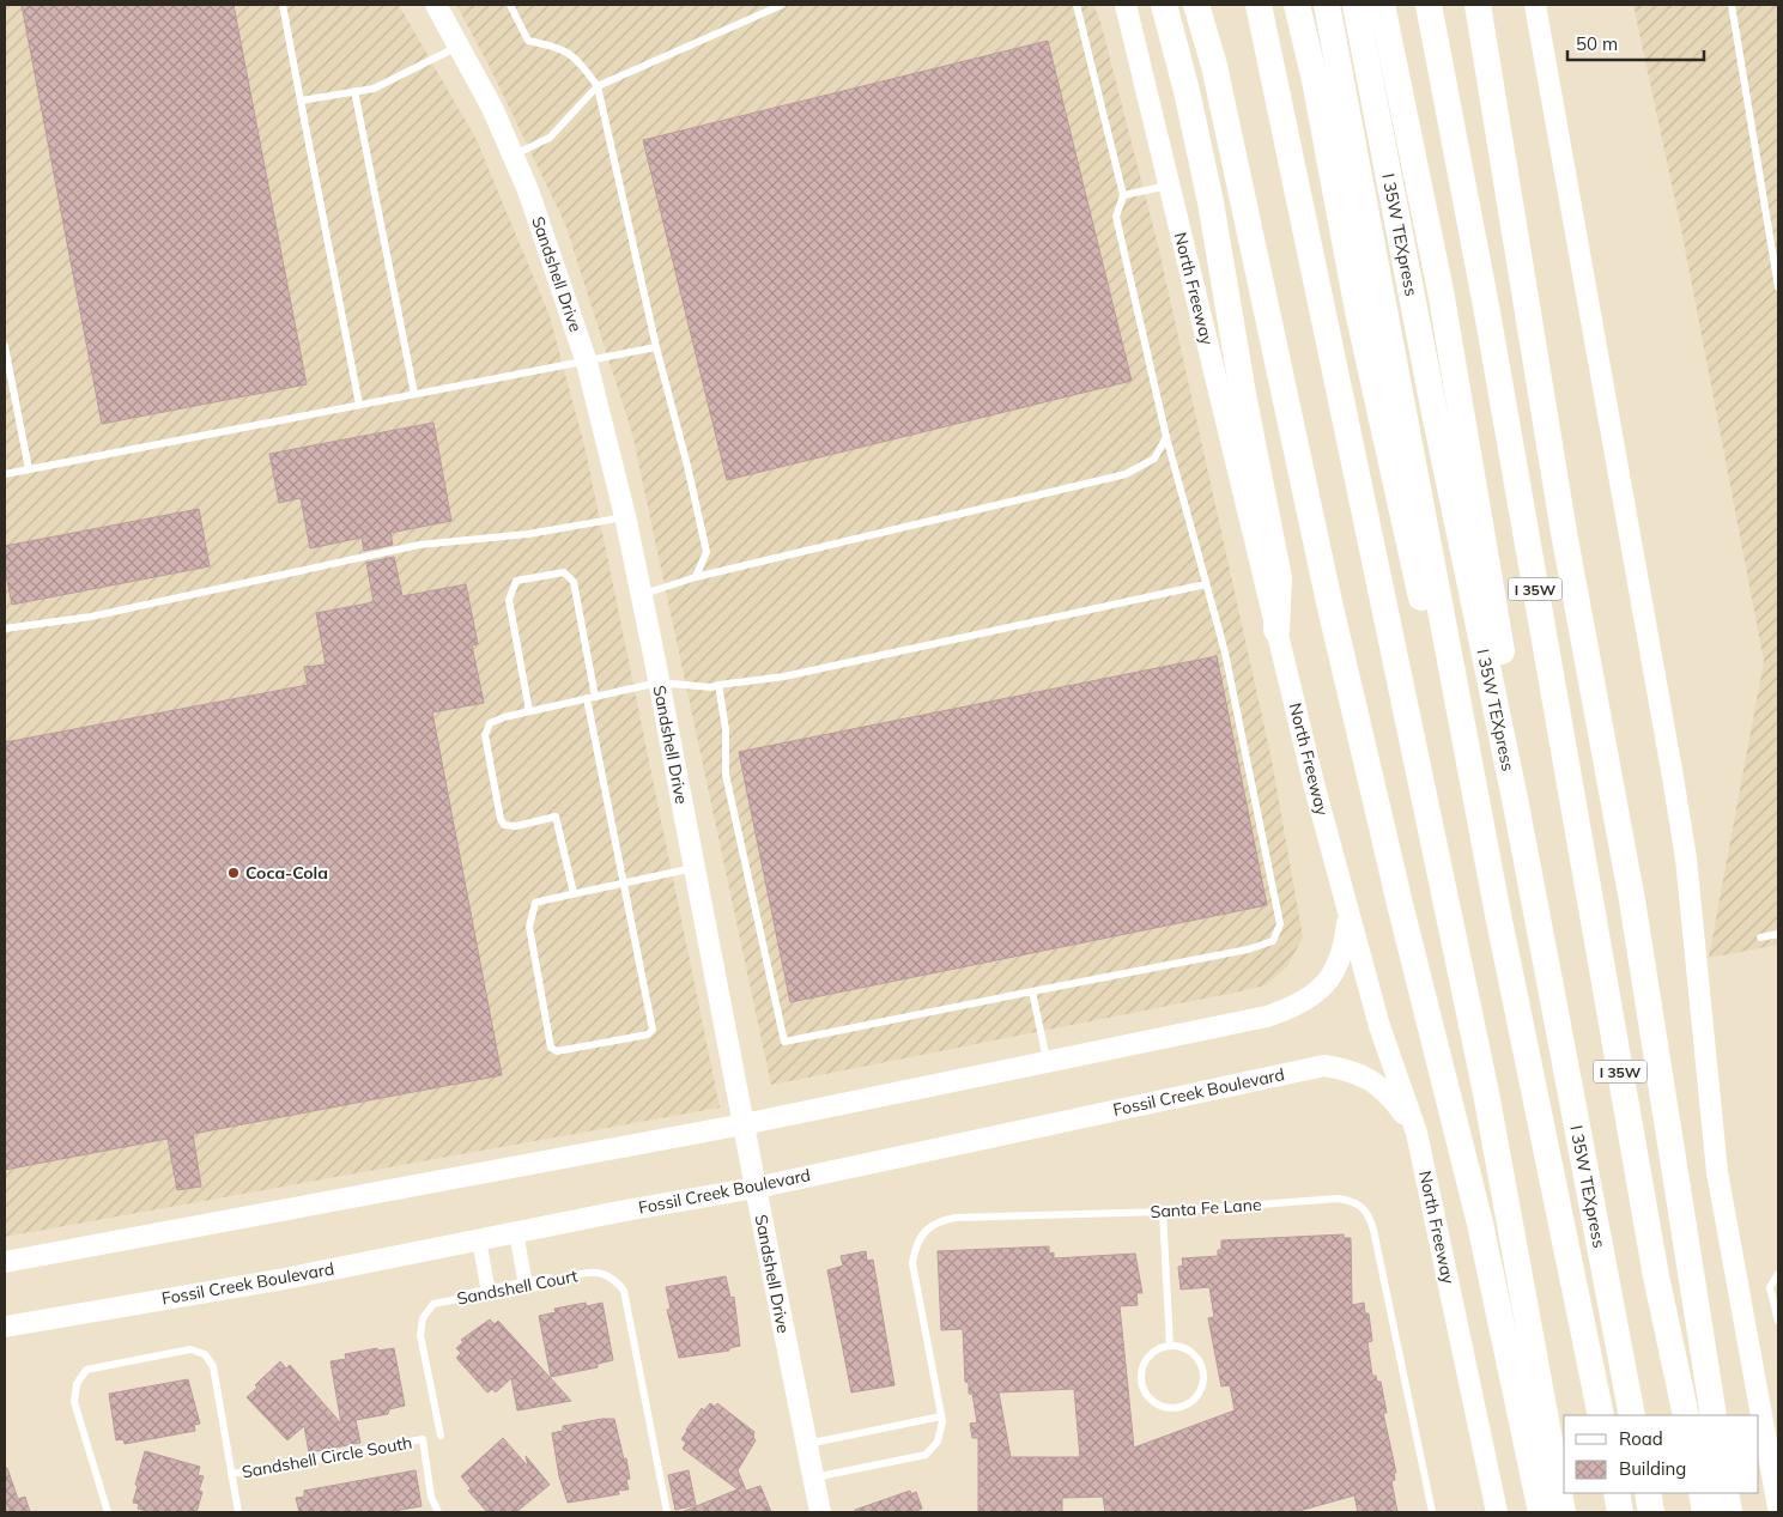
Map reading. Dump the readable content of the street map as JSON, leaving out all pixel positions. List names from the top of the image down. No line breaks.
{"streets":{"highway":["I 35W TEXpress","I 35W"],"main road":["Sandshell Drive","North Freeway","Fossil Creek Boulevard"],"street":["Sandshell Court"],"lane":["Santa Fe Lane","Sandshell Circle South"]},"crossings":[["Sandshell Drive","Fossil Creek Boulevard"],["Sandshell Drive","Santa Fe Lane"],["North Freeway","Fossil Creek Boulevard"]],"places":["Coca-Cola"],"legend":["Road","Building"],"scale_bar":"50 m"}
